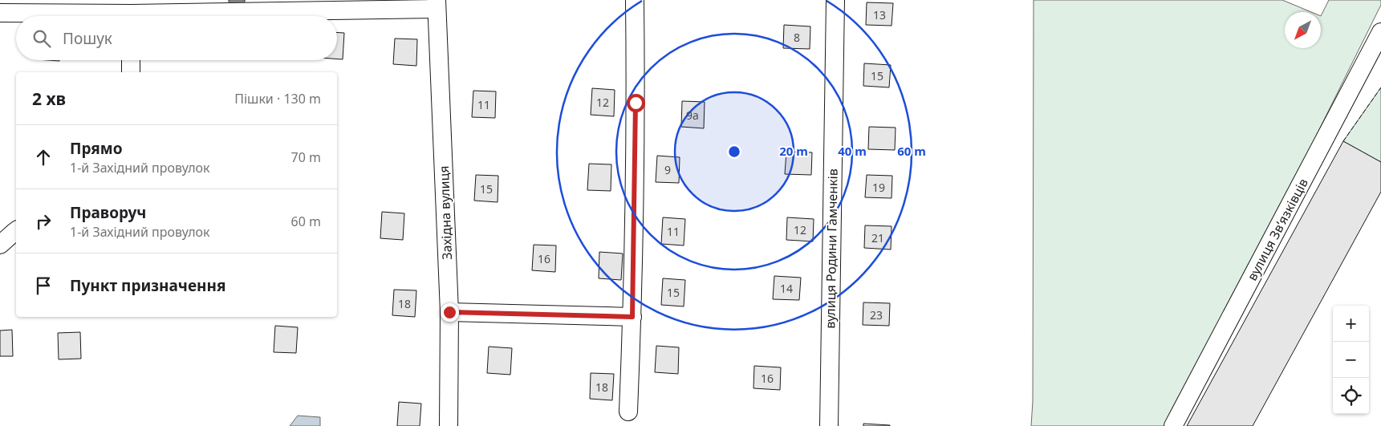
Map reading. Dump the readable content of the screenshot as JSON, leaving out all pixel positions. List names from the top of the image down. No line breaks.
{"streets":{"street":["Західна вулиця","вулиця Звʼязківців","вулиця Родини Гамченків"]},"house_numbers":["13","8","15","12","11","9а","9","19","15","12","11","21","16","14","15","18","23","16","18"],"north":"bottom left","page":{"search":"Пошук","heading":["2 хв","Пішки · 130 m"],"list":[["Прямо","1-й Західний провулок","70 m"],["Праворуч","1-й Західний провулок","60 m"],"Пункт призначення"],"map_buttons":["+","−"]},"rings":["20 m","40 m","60 m"]}
